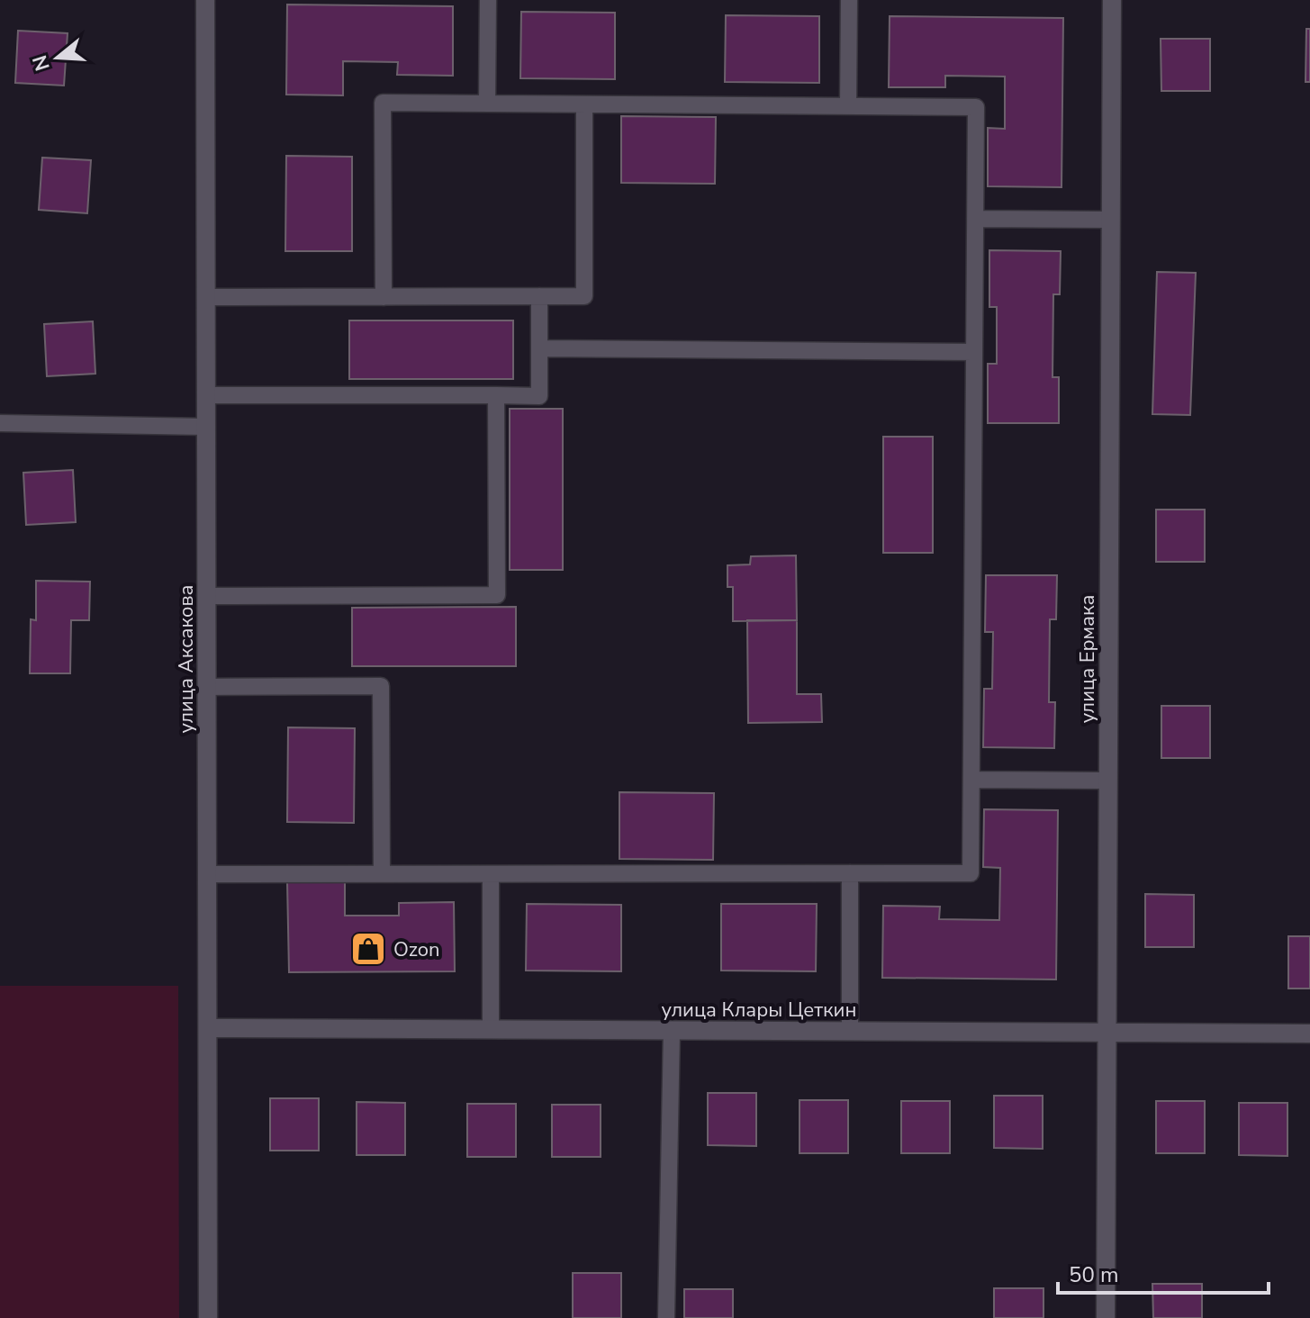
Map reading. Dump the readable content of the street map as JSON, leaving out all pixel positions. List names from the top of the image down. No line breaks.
{"streets":{"street":["улица Аксакова","улица Ермака","улица Клары Цеткин"]},"crossings":[["улица Аксакова","улица Клары Цеткин"],["улица Ермака","улица Клары Цеткин"]],"places":{"shop":["Ozon"]},"scale_bar":"50 m","north":"left"}
